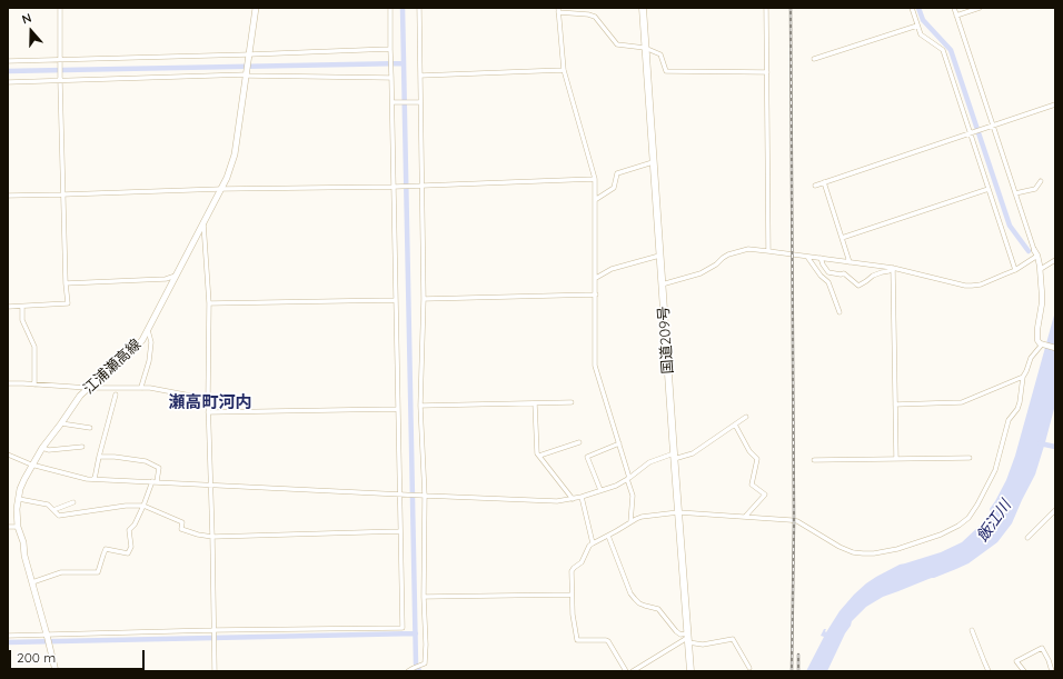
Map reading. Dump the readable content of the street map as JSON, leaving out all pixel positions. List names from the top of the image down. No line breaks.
{"streets":{"highway":["国道209号"],"main road":["江浦瀬高線"]},"districts":["瀬高町河内"],"water":["飯江川"],"scale_bar":"200 m","north":"top"}
